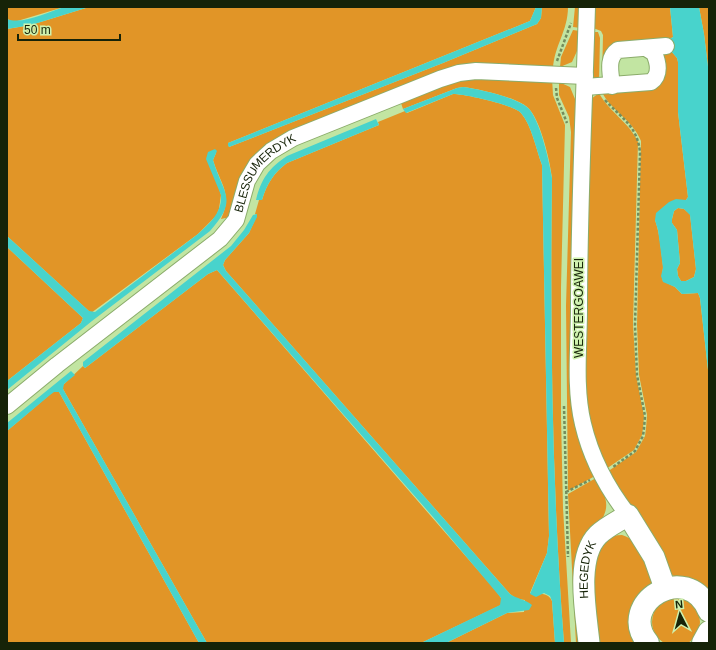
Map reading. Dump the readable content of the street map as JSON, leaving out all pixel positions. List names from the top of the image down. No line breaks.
{"streets":{"main road":["WESTERGOAWEI","HEGEDYK"],"street":["BLESSUMERDYK"]},"crossings":[["BLESSUMERDYK","WESTERGOAWEI"],["WESTERGOAWEI","HEGEDYK"]],"scale_bar":"50 m","north":"top"}
